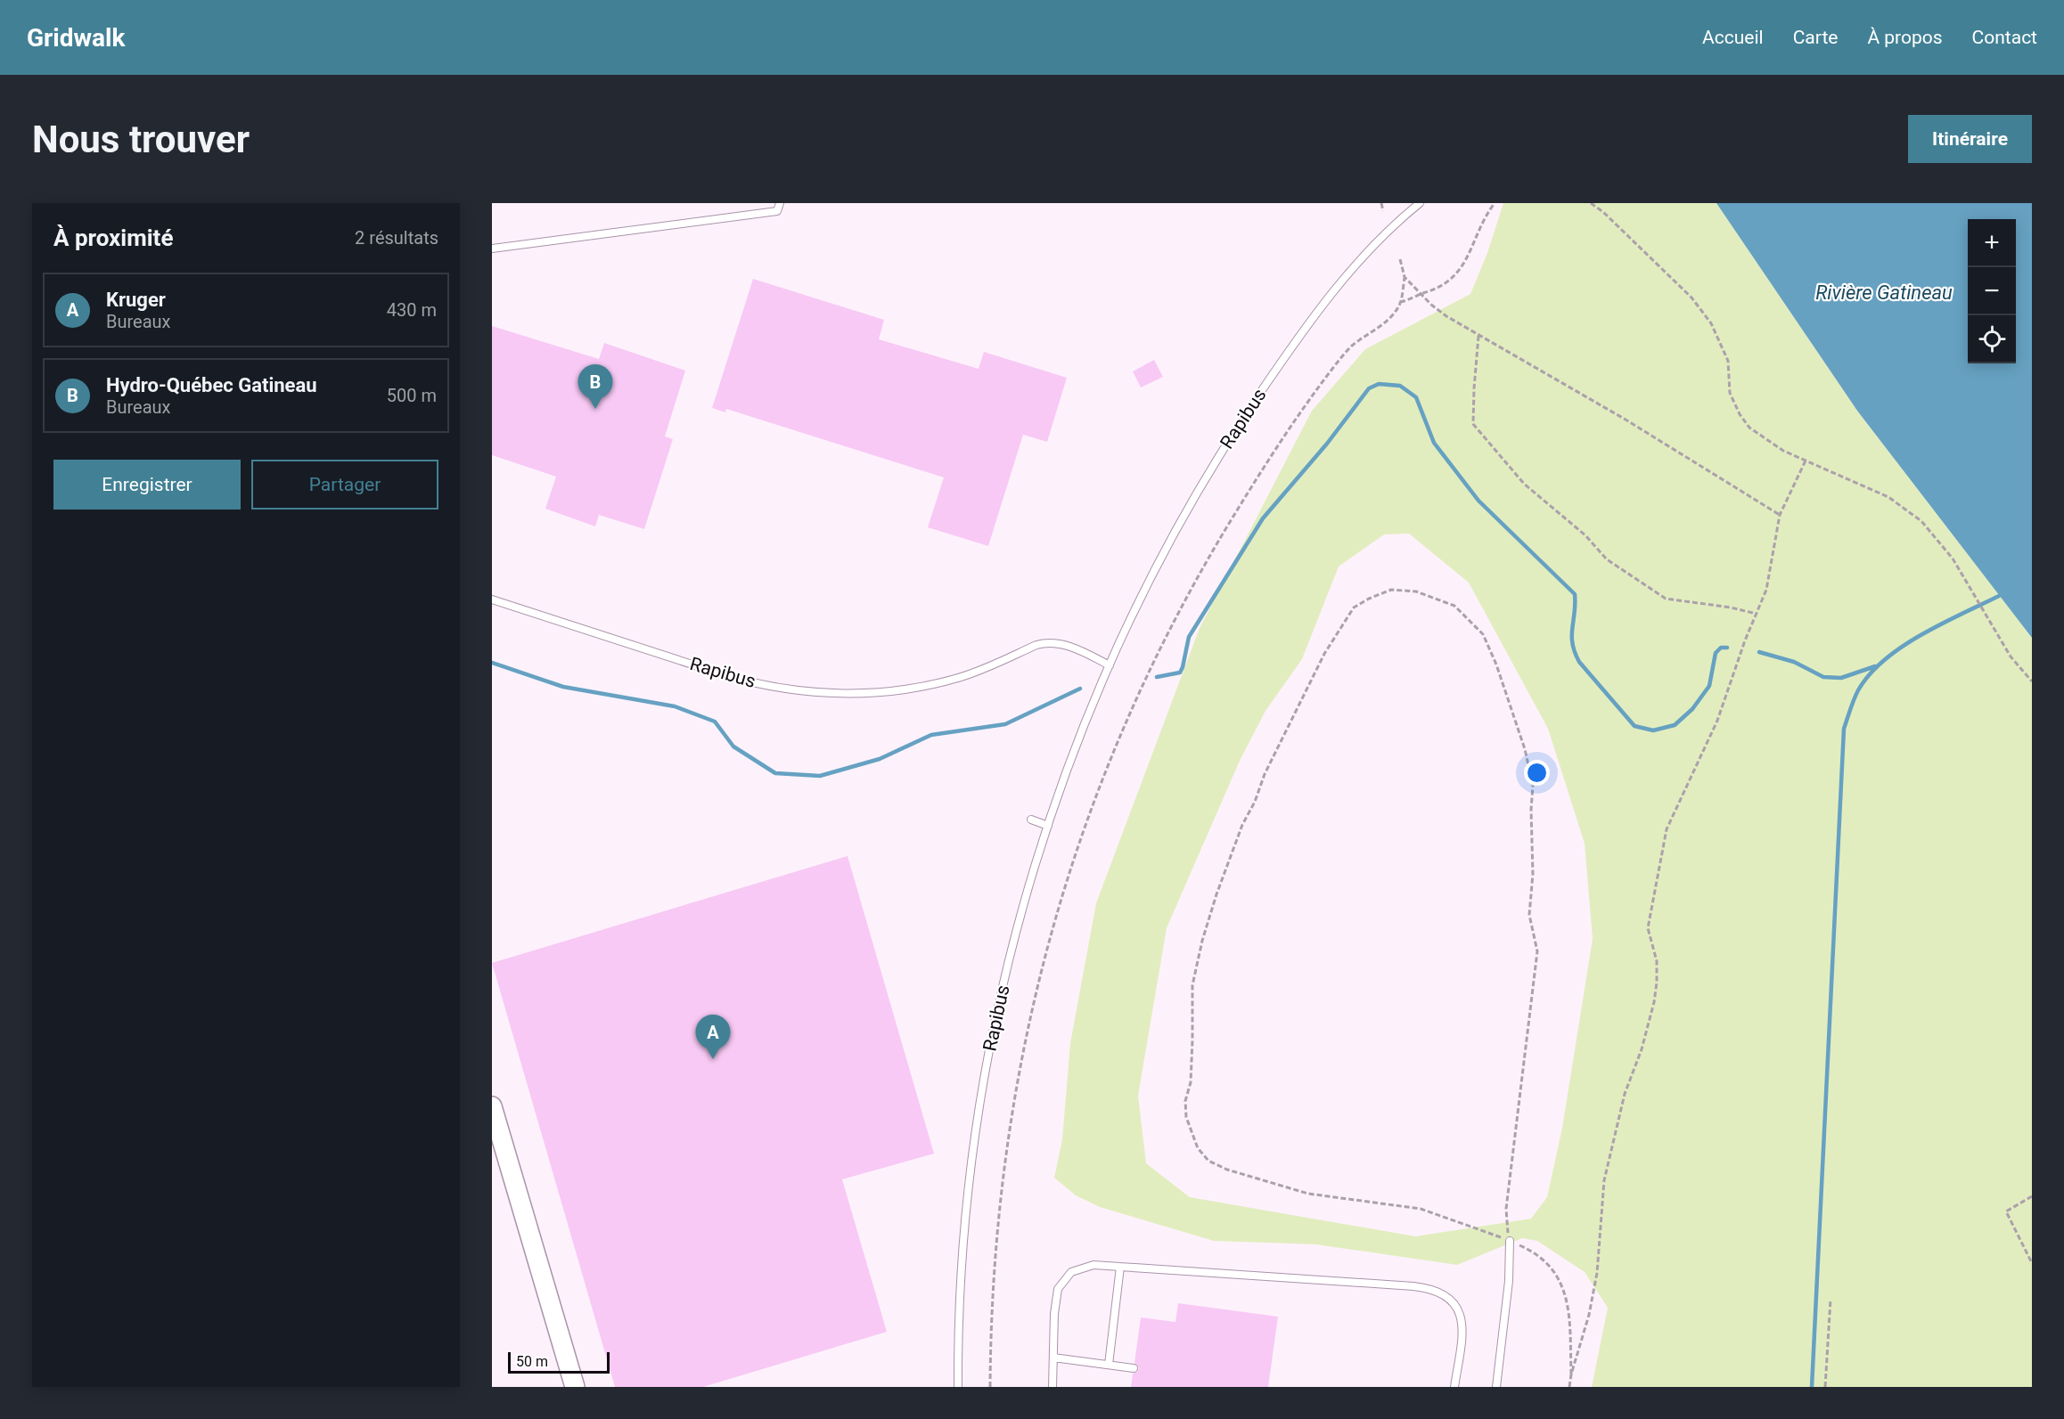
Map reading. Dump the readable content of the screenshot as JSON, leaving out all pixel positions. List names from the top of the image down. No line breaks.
{"streets":{"lane":["Rapibus"]},"water":["Rivière Gatineau"],"scale_bar":"50 m","page":{"header":"Gridwalk","nav":["Accueil","Carte","À propos","Contact"],"buttons":["Itinéraire",["Enregistrer","Partager"]],"title":"Nous trouver","heading":["À proximité","2 résultats"],"map_buttons":["+","−"],"list":[{"mark":"A","name":"Kruger","note":"Bureaux","value":"430 m"},{"mark":"B","name":"Hydro-Québec Gatineau","note":"Bureaux","value":"500 m"}],"pins":["B","A"],"scale":"50 m"}}
